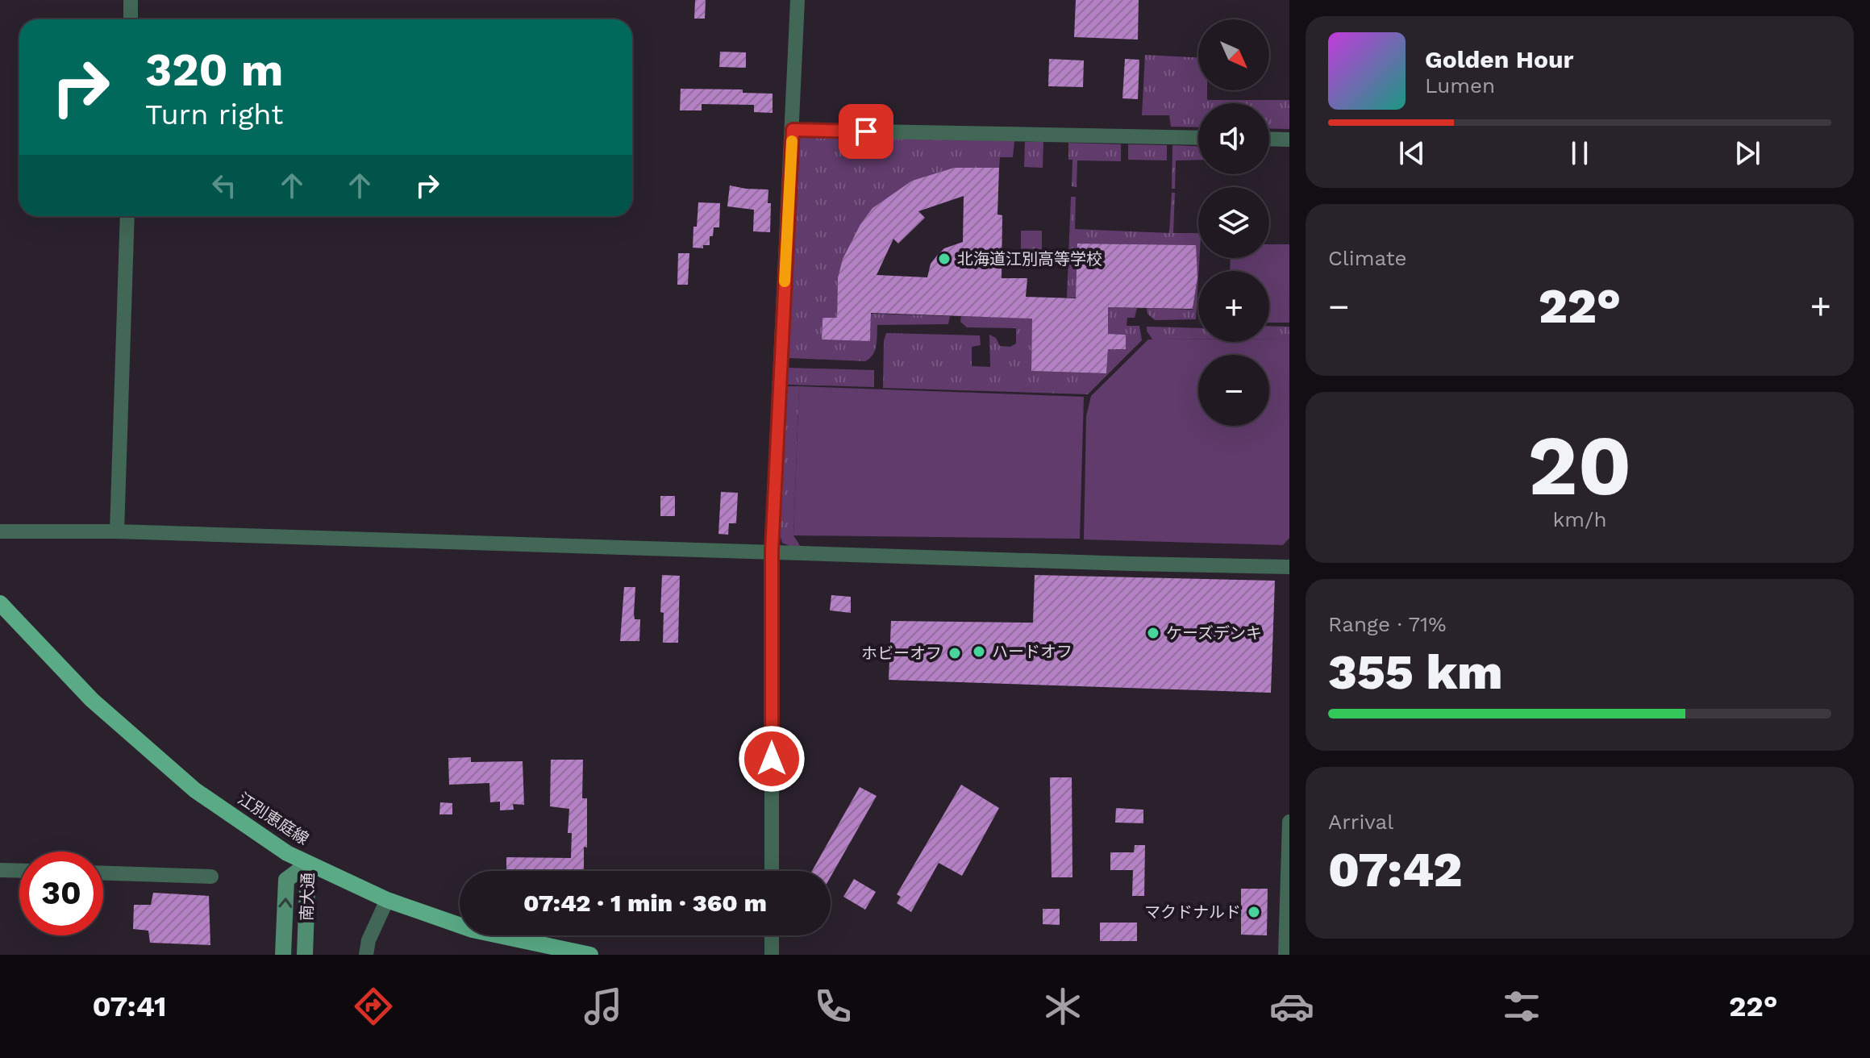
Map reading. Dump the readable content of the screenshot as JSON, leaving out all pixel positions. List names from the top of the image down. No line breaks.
{"streets":{"main road":["江別恵庭線","南大通"]},"crossings":[["江別恵庭線","南大通"]],"places":["北海道江別高等学校","ケーズデンキ","ハードオフ","ホビーオフ","マクドナルド"],"north":"bottom right","page":{"map_buttons":["+","−"],"turn":["320 m","Turn right"],"song":["Golden Hour","Lumen"],"tile":["Climate",["20","km/h"],["Range · 71%","355 km"],["Arrival","07:42"]],"heat":["−","22°","+"],"limit":"30","trip":"07:42 · 1 min · 360 m","tabs":["07:41","22°"]}}
